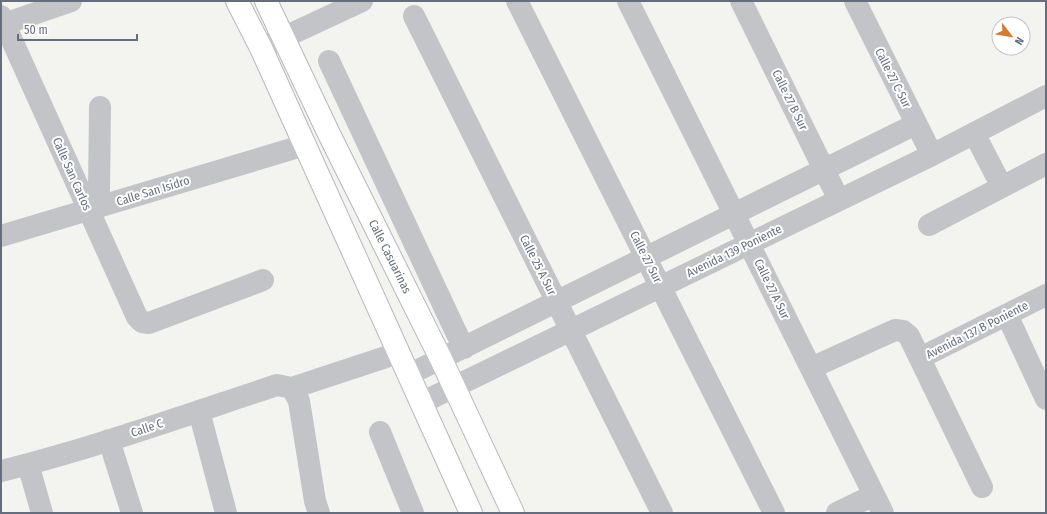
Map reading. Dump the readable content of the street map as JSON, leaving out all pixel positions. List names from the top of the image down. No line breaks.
{"streets":{"main road":["Calle Casuarinas"],"street":["Calle 27 C Sur","Calle 27 B Sur","Calle San Carlos","Calle San Isidro","Avenida 139 Poniente","Calle 27 Sur","Calle 25 A Sur","Calle 27 A Sur","Avenida 137 B Poniente","Calle C"]},"crossings":[["Calle 27 C Sur","Avenida 139 Poniente"],["Calle 27 B Sur","Avenida 139 Poniente"],["Calle San Carlos","Calle San Isidro"],["Avenida 139 Poniente","Calle Casuarinas"],["Avenida 139 Poniente","Calle 27 Sur"],["Avenida 139 Poniente","Calle 25 A Sur"],["Avenida 139 Poniente","Calle 27 A Sur"],["Calle 27 A Sur","Avenida 137 B Poniente"]],"scale_bar":"50 m","north":"bottom right"}
